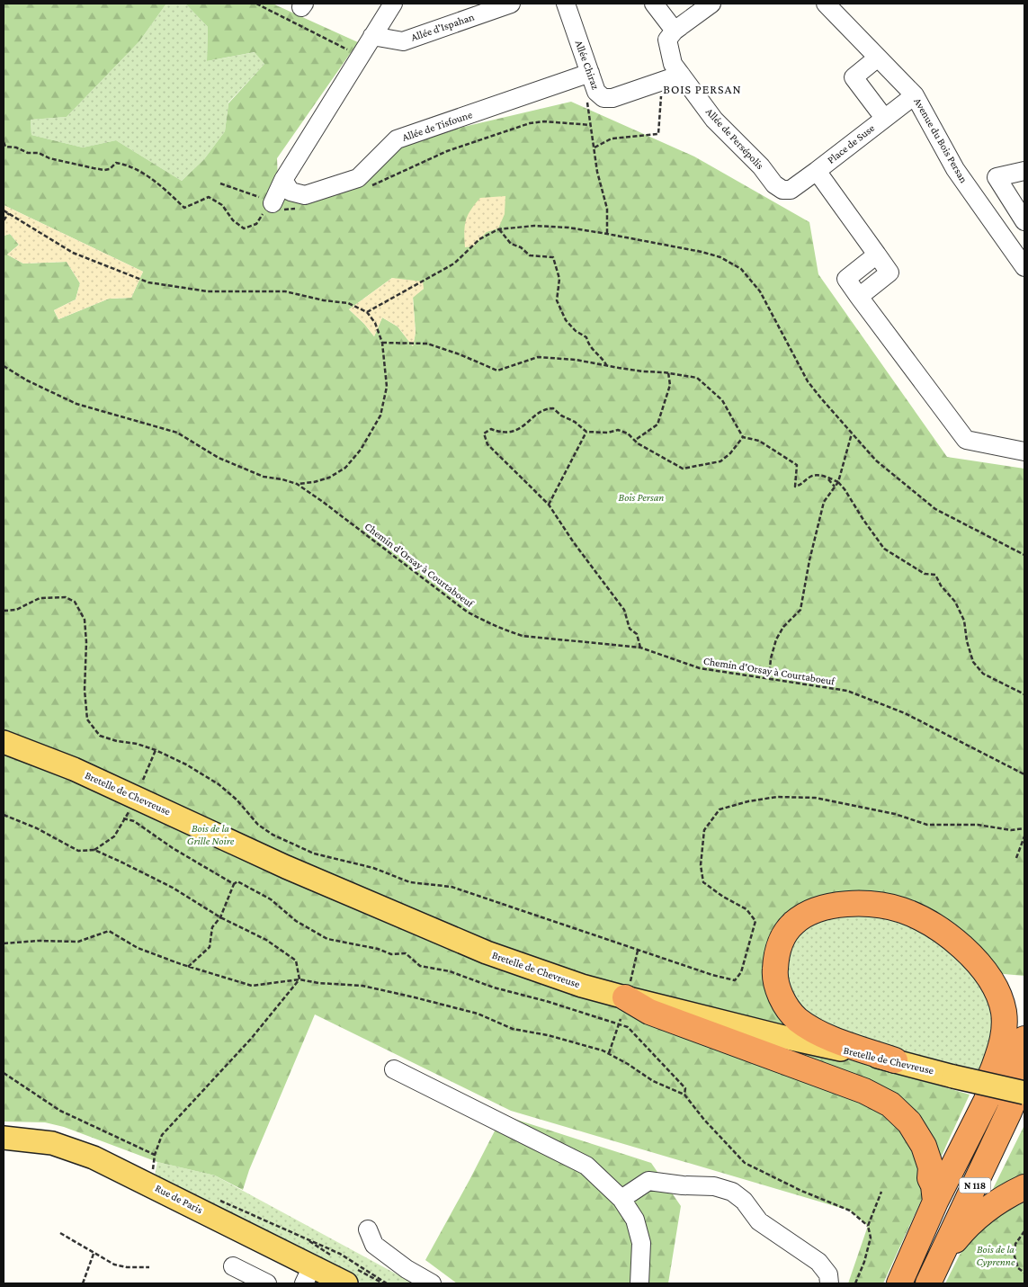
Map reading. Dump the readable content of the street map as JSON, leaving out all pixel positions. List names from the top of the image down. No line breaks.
{"streets":{"highway":["N 118"],"main road":["Bretelle de Chevreuse","Rue de Paris"],"street":["Allée d'Ispahan","Allée Chiraz","Allée de Tisfoune","Allée de Persépolis","Avenue du Bois Persan","Place de Suse"],"path":["Chemin d'Orsay à Courtaboeuf"]},"crossings":[["Allée Chiraz","Allée de Tisfoune"],["Allée Chiraz","Allée de Persépolis"],["Allée de Persépolis","Place de Suse"],["Avenue du Bois Persan","Place de Suse"]],"districts":["BOIS PERSAN"],"parks":["Bois Persan","Bois de la Grille Noire","Bois de la Cyprenne"]}
